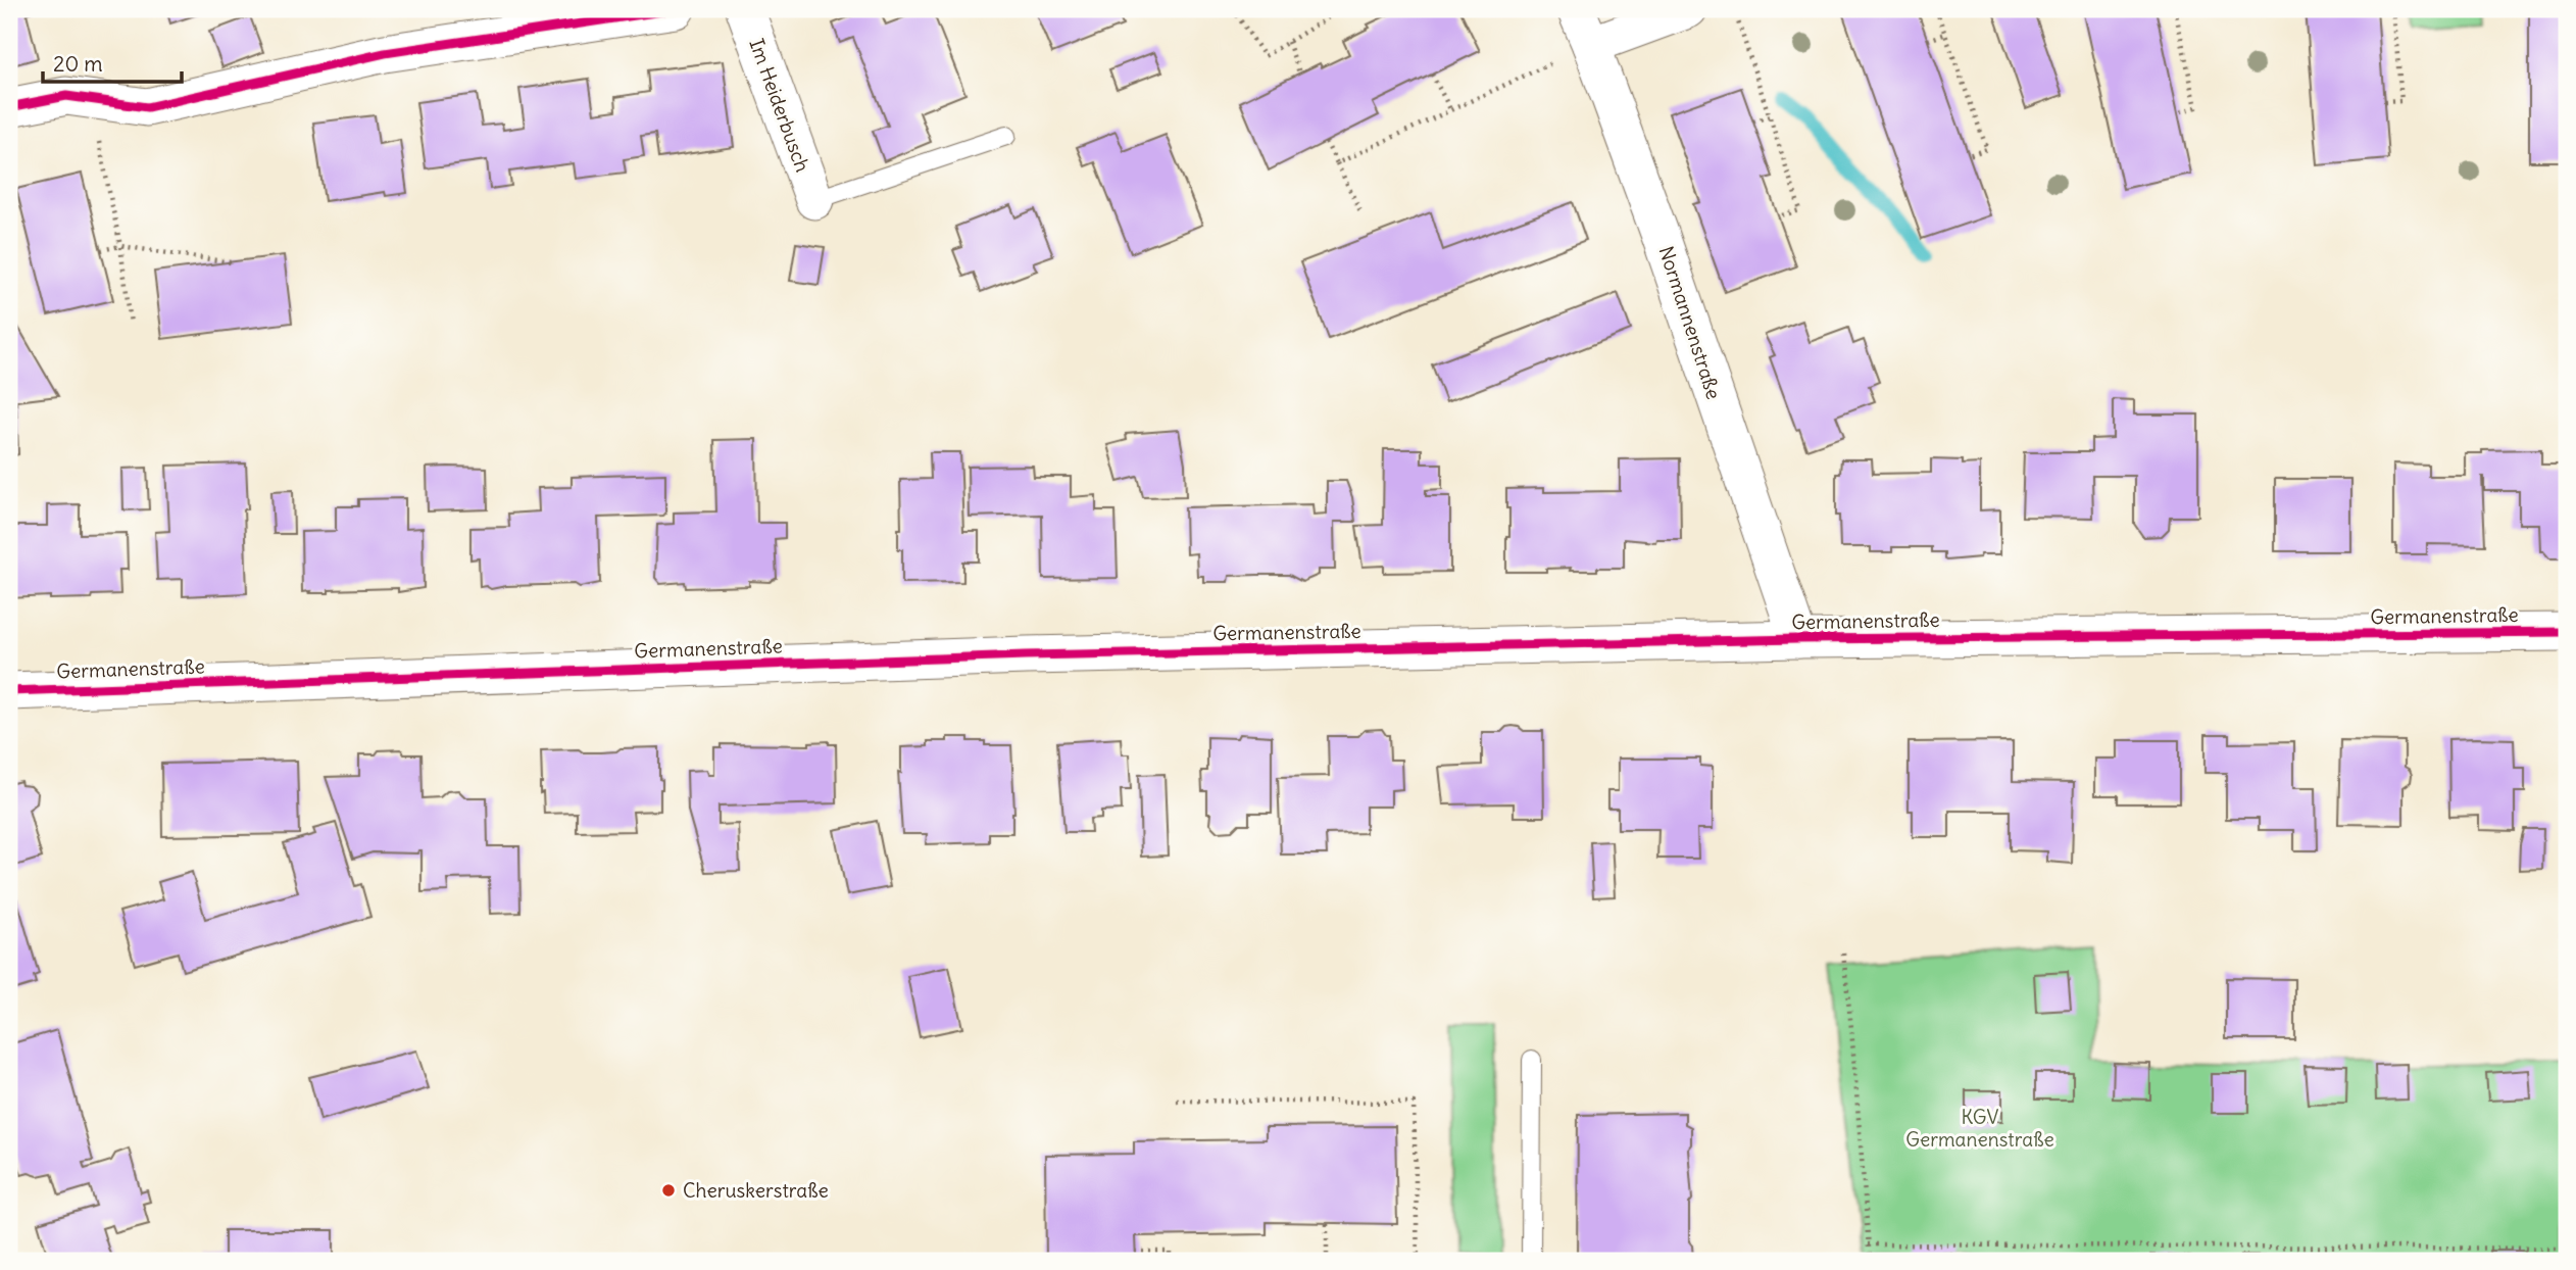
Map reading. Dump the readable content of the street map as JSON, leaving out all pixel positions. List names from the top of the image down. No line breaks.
{"streets":{"street":["Im Heiderbusch","Normannenstraße","Germanenstraße"]},"crossings":[["Normannenstraße","Germanenstraße"]],"parks":["KGV Germanenstraße"],"places":["Cheruskerstraße"],"scale_bar":"20 m"}
